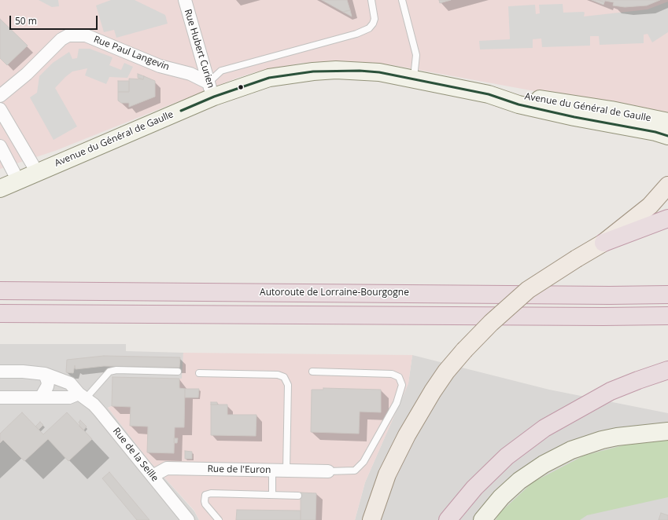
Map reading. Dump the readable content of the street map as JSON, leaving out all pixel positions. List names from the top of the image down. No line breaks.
{"streets":{"highway":["Autoroute de Lorraine-Bourgogne"],"main road":["Avenue du Général de Gaulle"],"street":["Rue Hubert Curien","Rue Paul Langevin","Rue de la Seille","Rue de l'Euron"]},"crossings":[["Rue Hubert Curien","Rue Paul Langevin"],["Rue Hubert Curien","Avenue du Général de Gaulle"],["Rue Paul Langevin","Avenue du Général de Gaulle"],["Rue de la Seille","Rue de l'Euron"]],"scale_bar":"50 m"}
